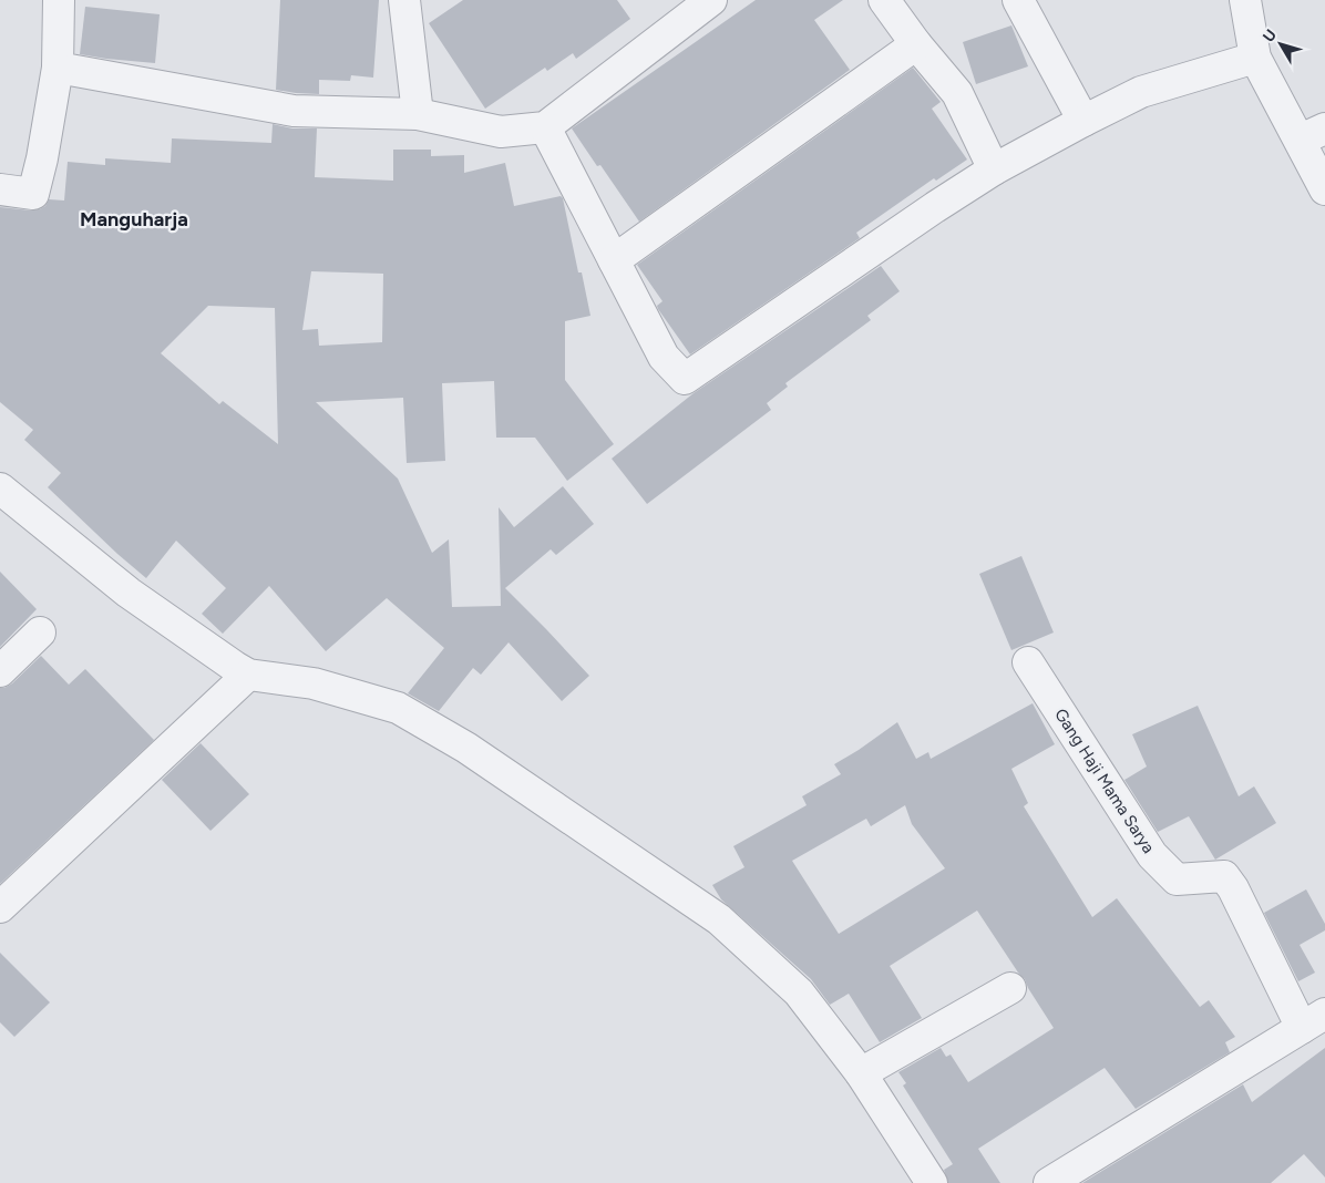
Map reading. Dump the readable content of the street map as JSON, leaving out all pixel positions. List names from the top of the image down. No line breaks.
{"streets":{"street":["Gang Haji Mama Sarya"]},"districts":["Manguharja"],"north":"top left"}
